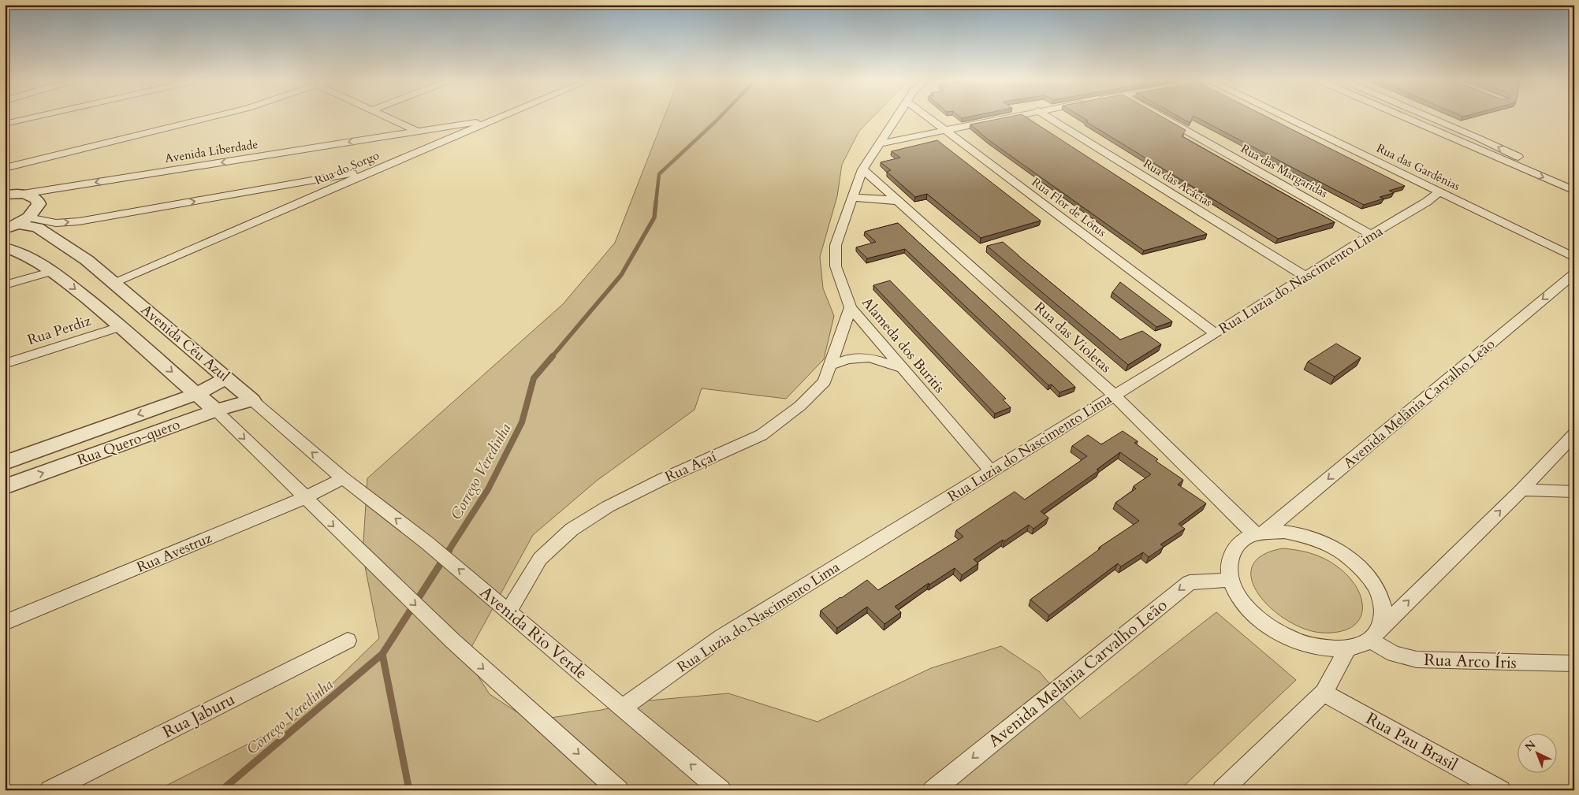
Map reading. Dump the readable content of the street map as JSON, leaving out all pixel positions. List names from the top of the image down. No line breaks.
{"streets":{"street":["Avenida Liberdade","Rua das Gardênias","Rua do Sorgo","Rua das Margaridas","Rua das Acácias","Rua Flor de Lótus","Rua Luzia do Nascimento Lima","Rua Perdiz","Rua das Violetas","Avenida Céu Azul","Alameda dos Buritis","Avenida Melânia Carvalho Leão","Rua Quero-quero","Rua Açaí","Rua Avestruz","Avenida Rio Verde","Rua Arco Íris","Rua Jaburu","Rua Pau Brasil"]},"crossings":[["Avenida Liberdade","Rua do Sorgo"],["Rua das Gardênias","Rua Luzia do Nascimento Lima"],["Rua do Sorgo","Avenida Céu Azul"],["Rua das Margaridas","Rua Luzia do Nascimento Lima"],["Rua das Acácias","Rua Luzia do Nascimento Lima"],["Rua Flor de Lótus","Rua Luzia do Nascimento Lima"],["Rua Luzia do Nascimento Lima","Rua das Violetas"],["Rua Luzia do Nascimento Lima","Alameda dos Buritis"],["Rua Luzia do Nascimento Lima","Avenida Rio Verde"],["Rua Perdiz","Avenida Céu Azul"],["Rua das Violetas","Alameda dos Buritis"],["Rua das Violetas","Avenida Melânia Carvalho Leão"],["Rua das Violetas","Rua Arco Íris"],["Avenida Céu Azul","Rua Quero-quero"],["Avenida Céu Azul","Rua Avestruz"],["Avenida Céu Azul","Avenida Rio Verde"],["Alameda dos Buritis","Rua Açaí"],["Avenida Melânia Carvalho Leão","Rua Arco Íris"],["Rua Açaí","Avenida Rio Verde"],["Rua Avestruz","Avenida Rio Verde"]],"one_way":["Avenida Melânia Carvalho Leão"],"water":["Corrego Veredinha"],"north":"top left"}
